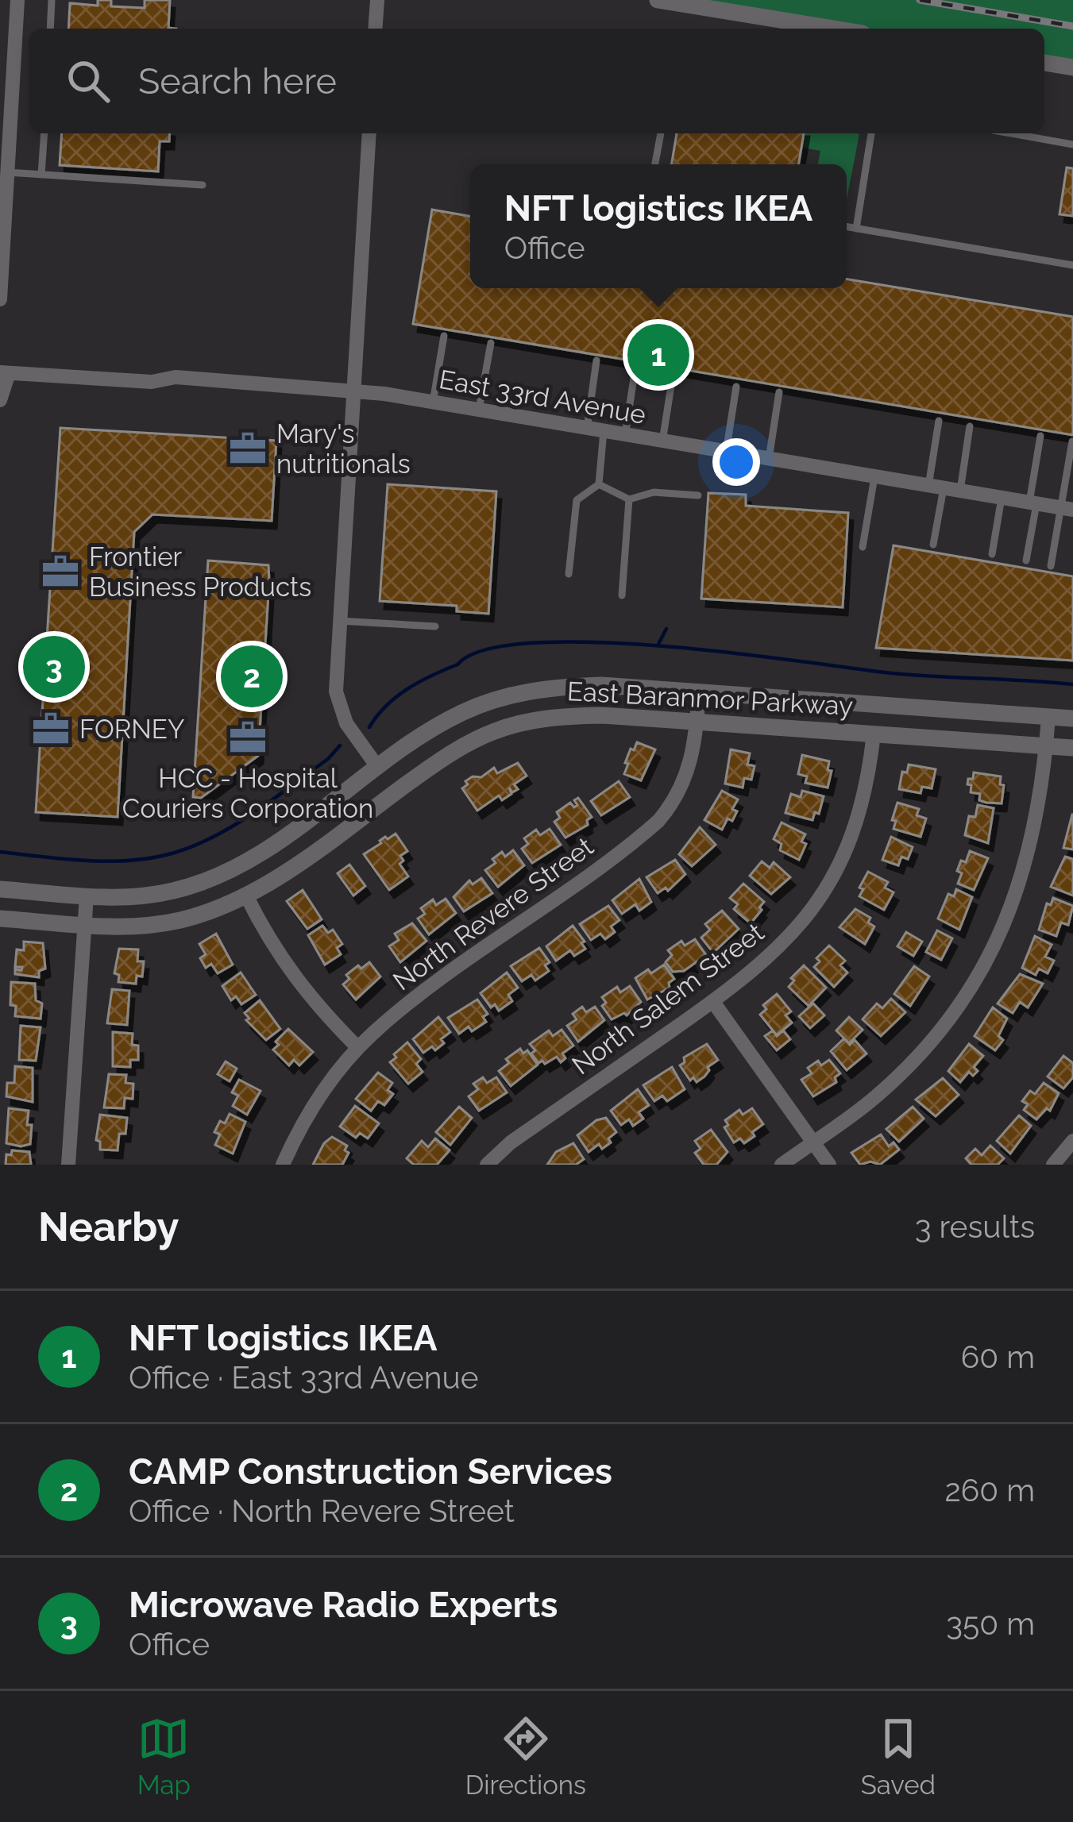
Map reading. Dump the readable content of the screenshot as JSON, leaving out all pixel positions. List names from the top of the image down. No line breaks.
{"streets":{"street":["East 33rd Avenue","East Baranmor Parkway","North Revere Street","North Salem Street"]},"crossings":[["East Baranmor Parkway","North Revere Street"],["East Baranmor Parkway","North Salem Street"]],"places":{"office":["Mary's nutritionals","Frontier Business Products","FORNEY","HCC - Hospital Couriers Corporation"]},"page":{"search":"Search here","popup":["NFT logistics IKEA","Office"],"pins":["1","3","2"],"heading":["Nearby","3 results"],"list":[{"mark":"1","name":"NFT logistics IKEA","note":"Office · East 33rd Avenue","value":"60 m"},{"mark":"2","name":"CAMP Construction Services","note":"Office · North Revere Street","value":"260 m"},{"mark":"3","name":"Microwave Radio Experts","note":"Office","value":"350 m"}],"nav":["Map","Directions","Saved"]}}
